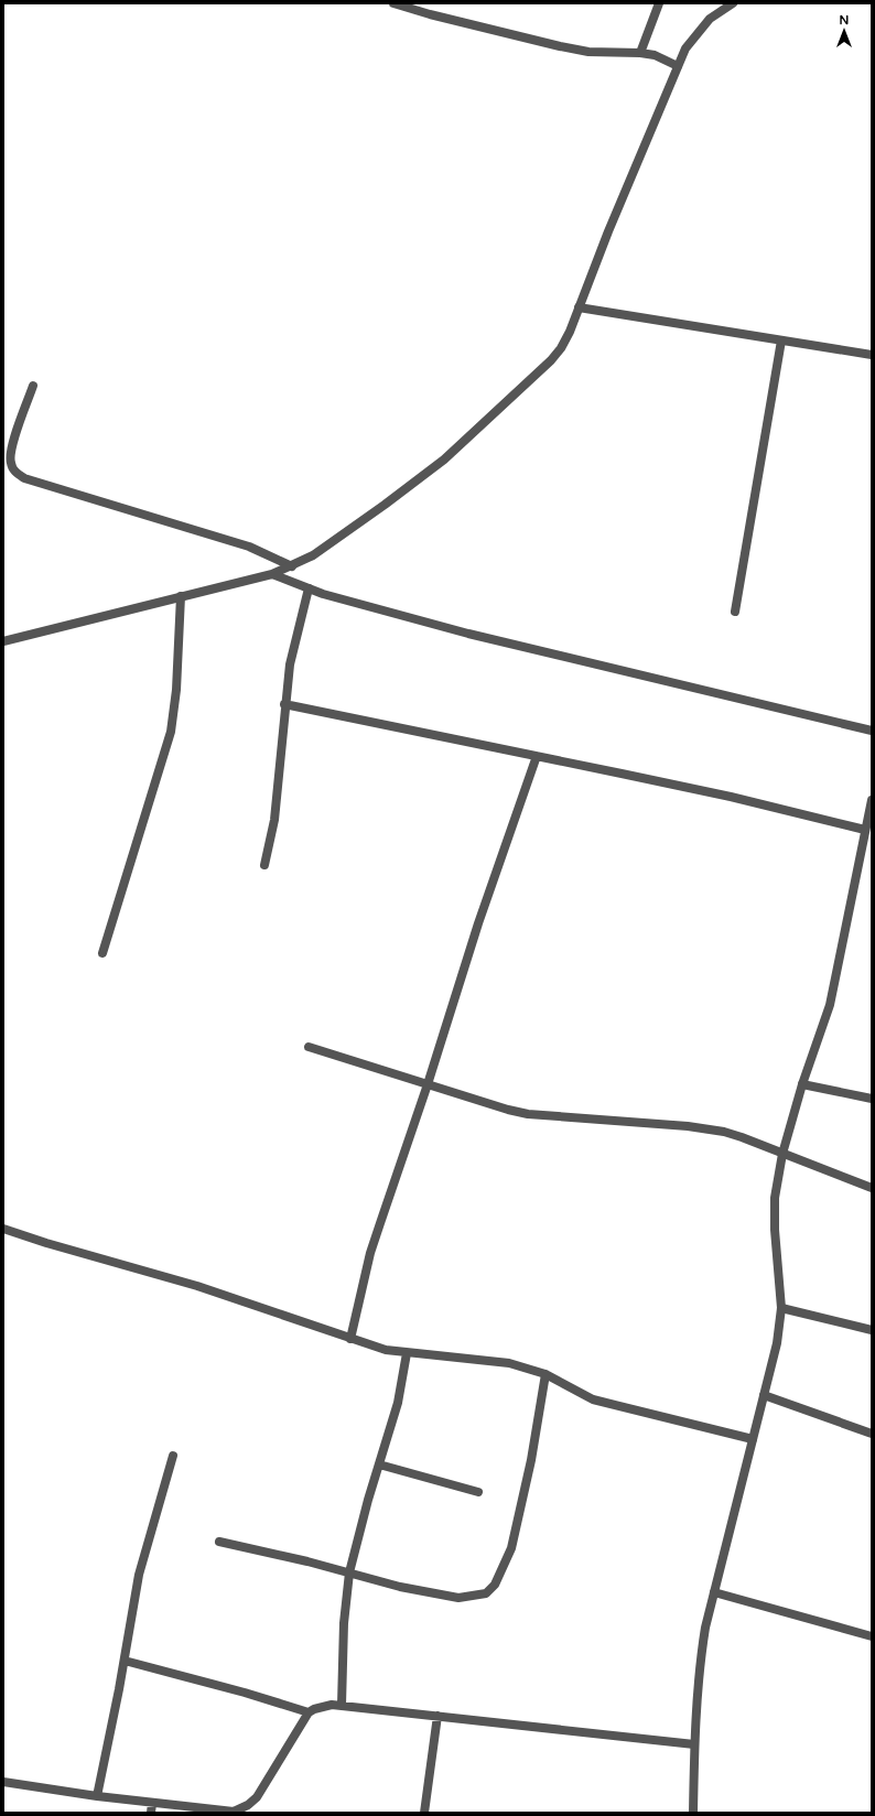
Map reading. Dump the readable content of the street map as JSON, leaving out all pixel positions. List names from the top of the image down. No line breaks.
{"north":"top"}
